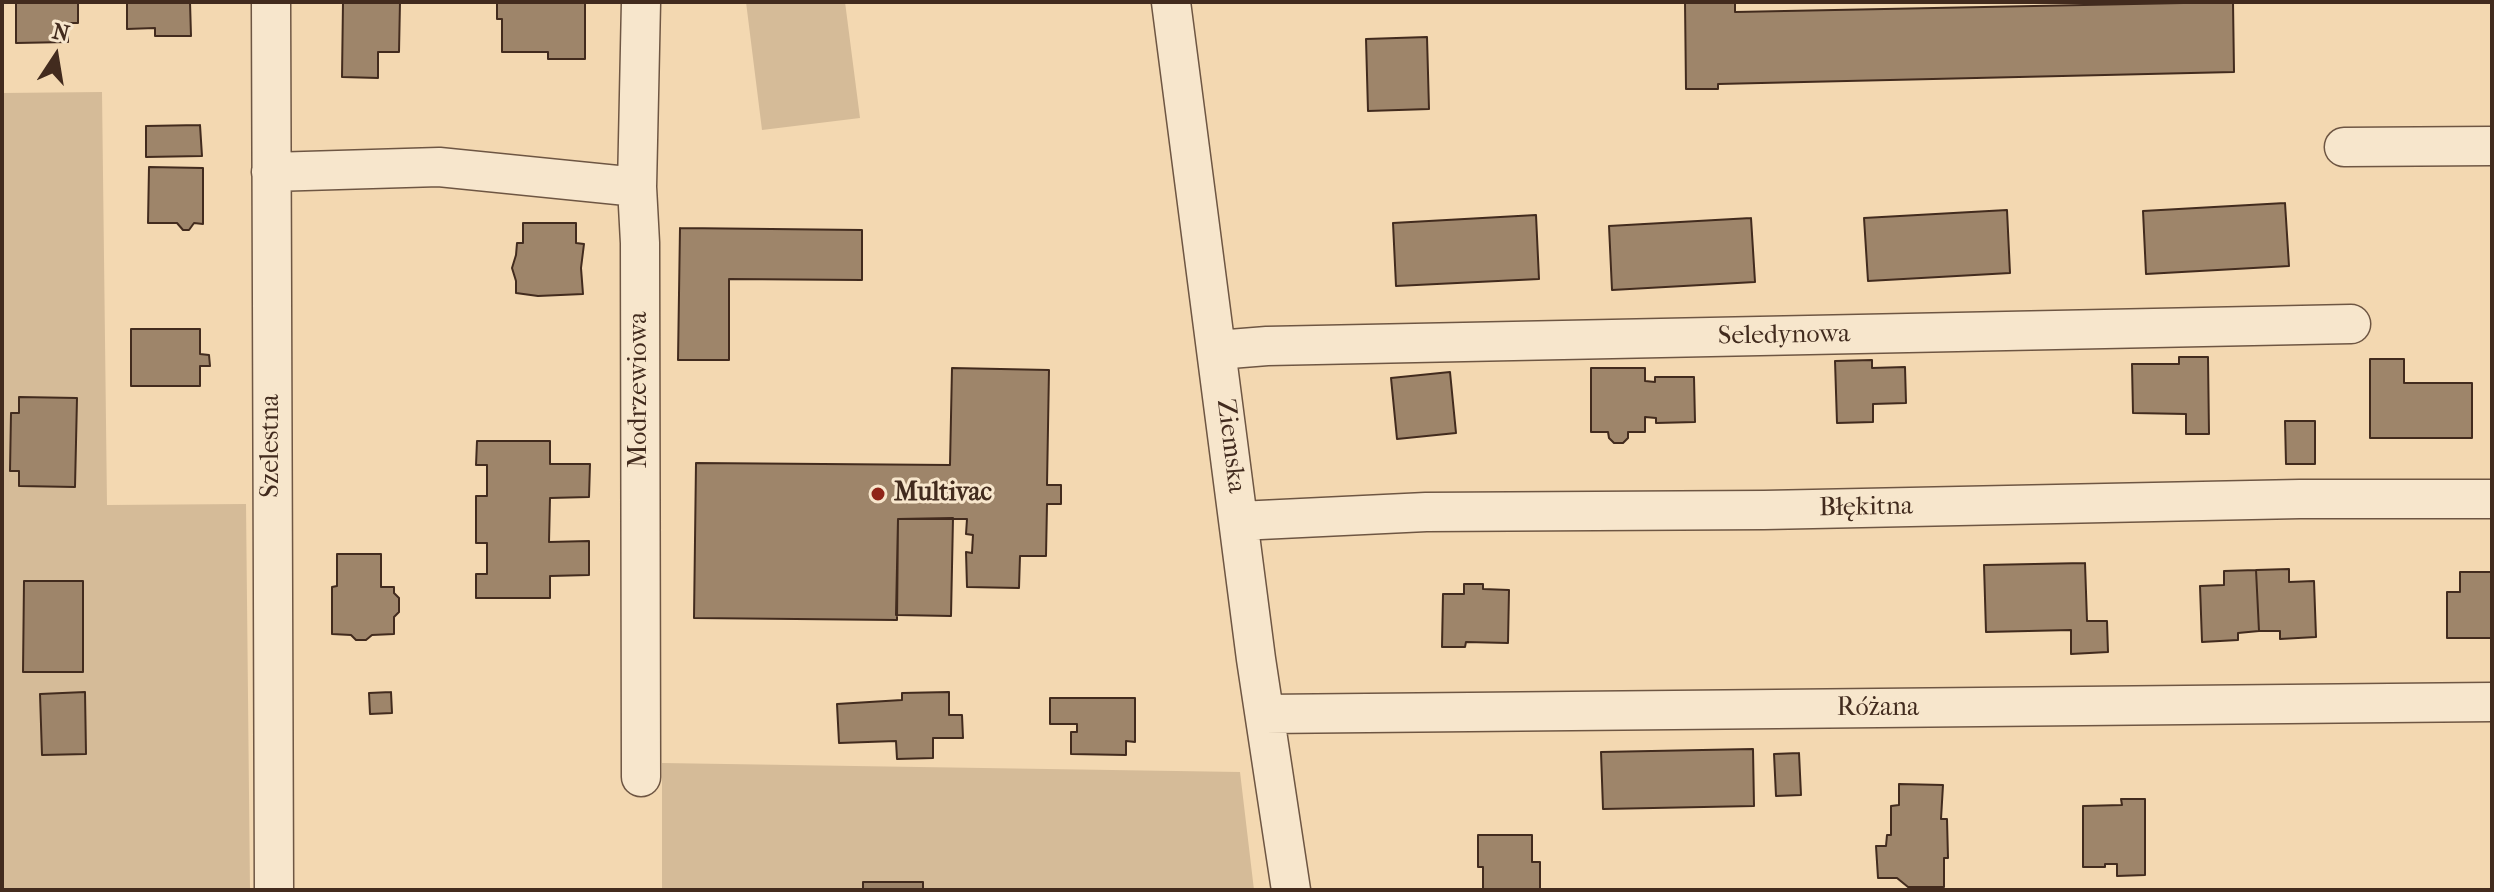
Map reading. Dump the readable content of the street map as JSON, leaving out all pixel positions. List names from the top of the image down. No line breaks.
{"streets":{"street":["Seledynowa","Modrzewiowa","Szelestna","Ziemska","Błękitna","Różana"]},"crossings":[["Seledynowa","Ziemska"],["Ziemska","Błękitna"],["Ziemska","Różana"]],"places":["Multivac"],"north":"top"}
